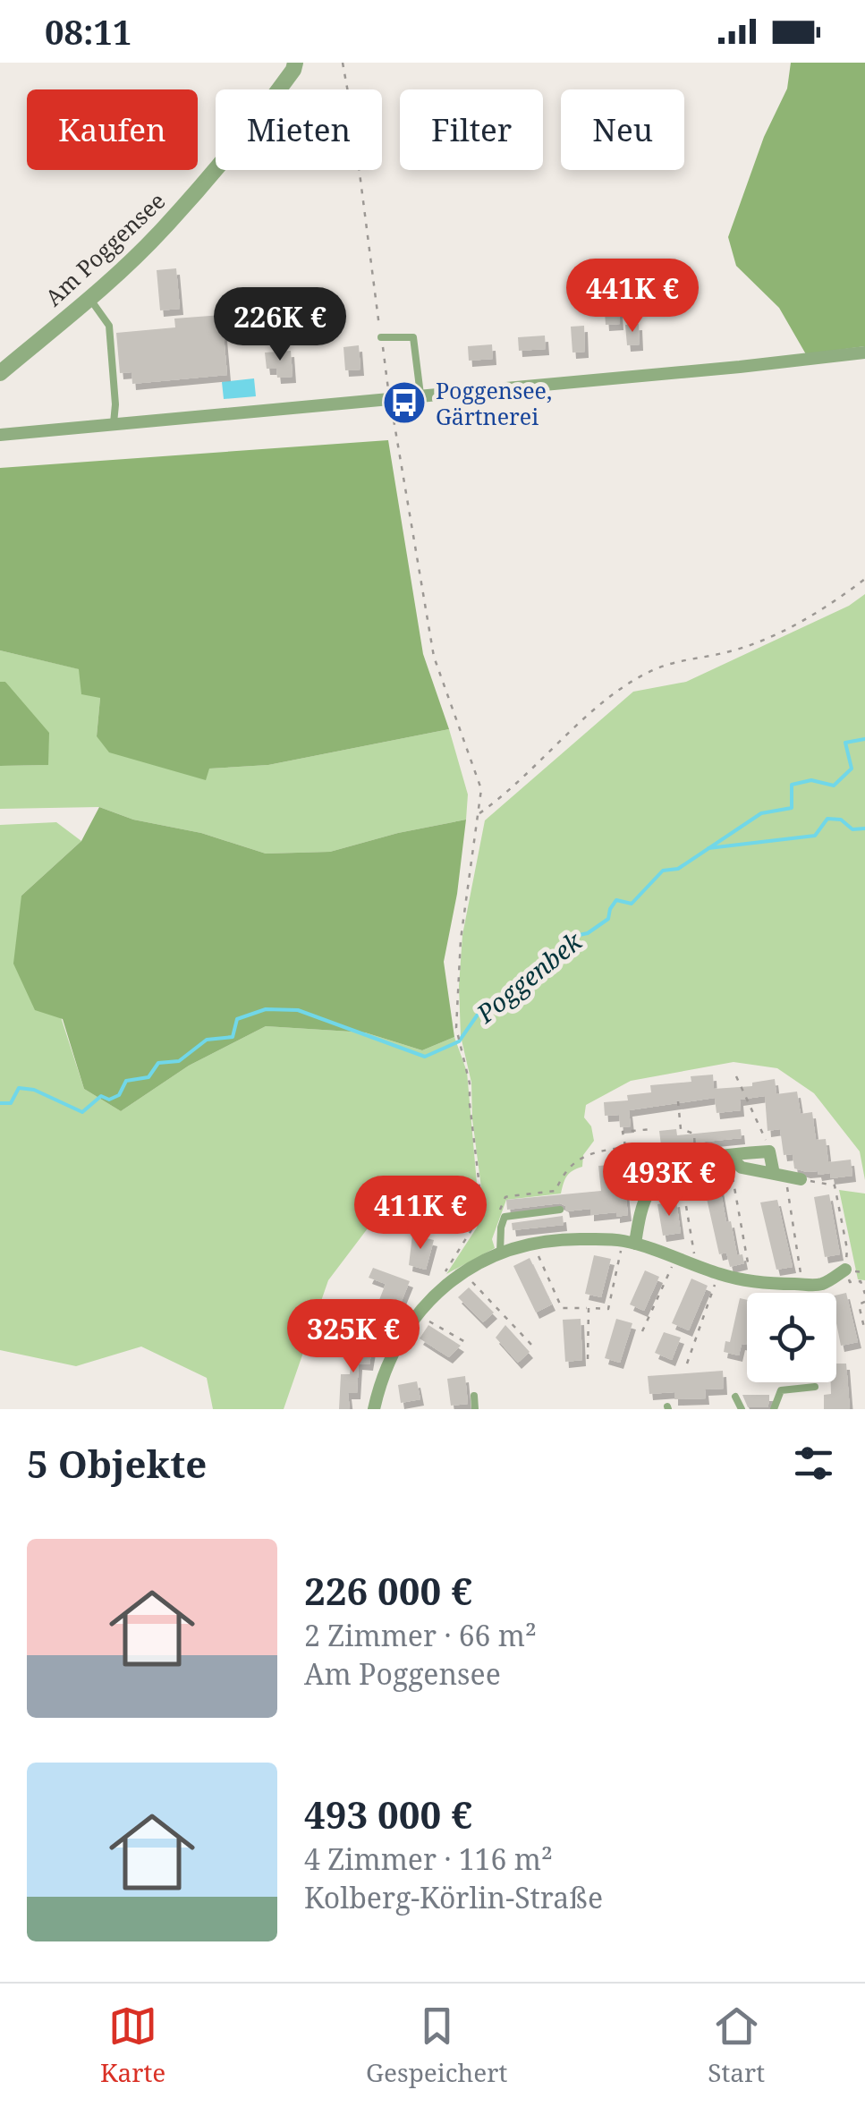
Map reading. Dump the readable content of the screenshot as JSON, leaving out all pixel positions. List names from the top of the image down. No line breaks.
{"streets":{"street":["Am Poggensee"]},"water":["Poggenbek"],"places":{"bus stop":["Poggensee, Gärtnerei"]},"page":{"status":"08:11","chip":["Kaufen","Mieten","Filter","Neu"],"price":["441K €","226K €","493K €","411K €","325K €"],"heading":"5 Objekte","list":[{"name":"226 000 €","note":"2 Zimmer · 66 m² · Am Poggensee"},{"name":"493 000 €","note":"4 Zimmer · 116 m² · Kolberg-Körlin-Straße"}],"tabs":["Karte","Gespeichert","Start"]}}
